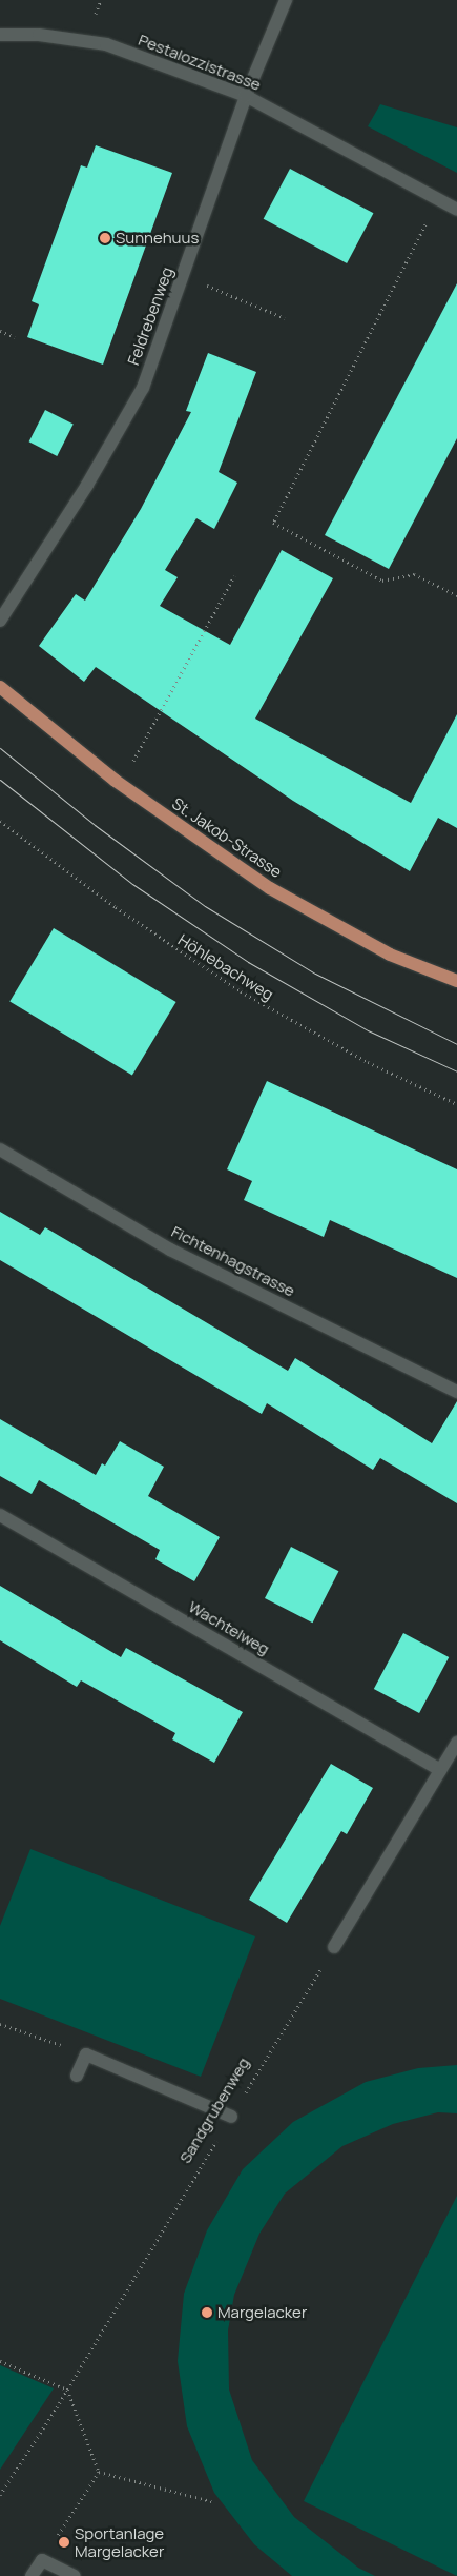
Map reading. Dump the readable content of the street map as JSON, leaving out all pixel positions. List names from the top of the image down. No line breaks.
{"streets":{"main road":["St. Jakob-Strasse"],"street":["Pestalozzistrasse","Feldrebenweg","Fichtenhagstrasse","Wachtelweg"],"path":["Höhlebachweg","Sandgrubenweg"]},"crossings":[["Pestalozzistrasse","Feldrebenweg"]],"places":["Sunnehuus","Margelacker","Sportanlage Margelacker"]}
